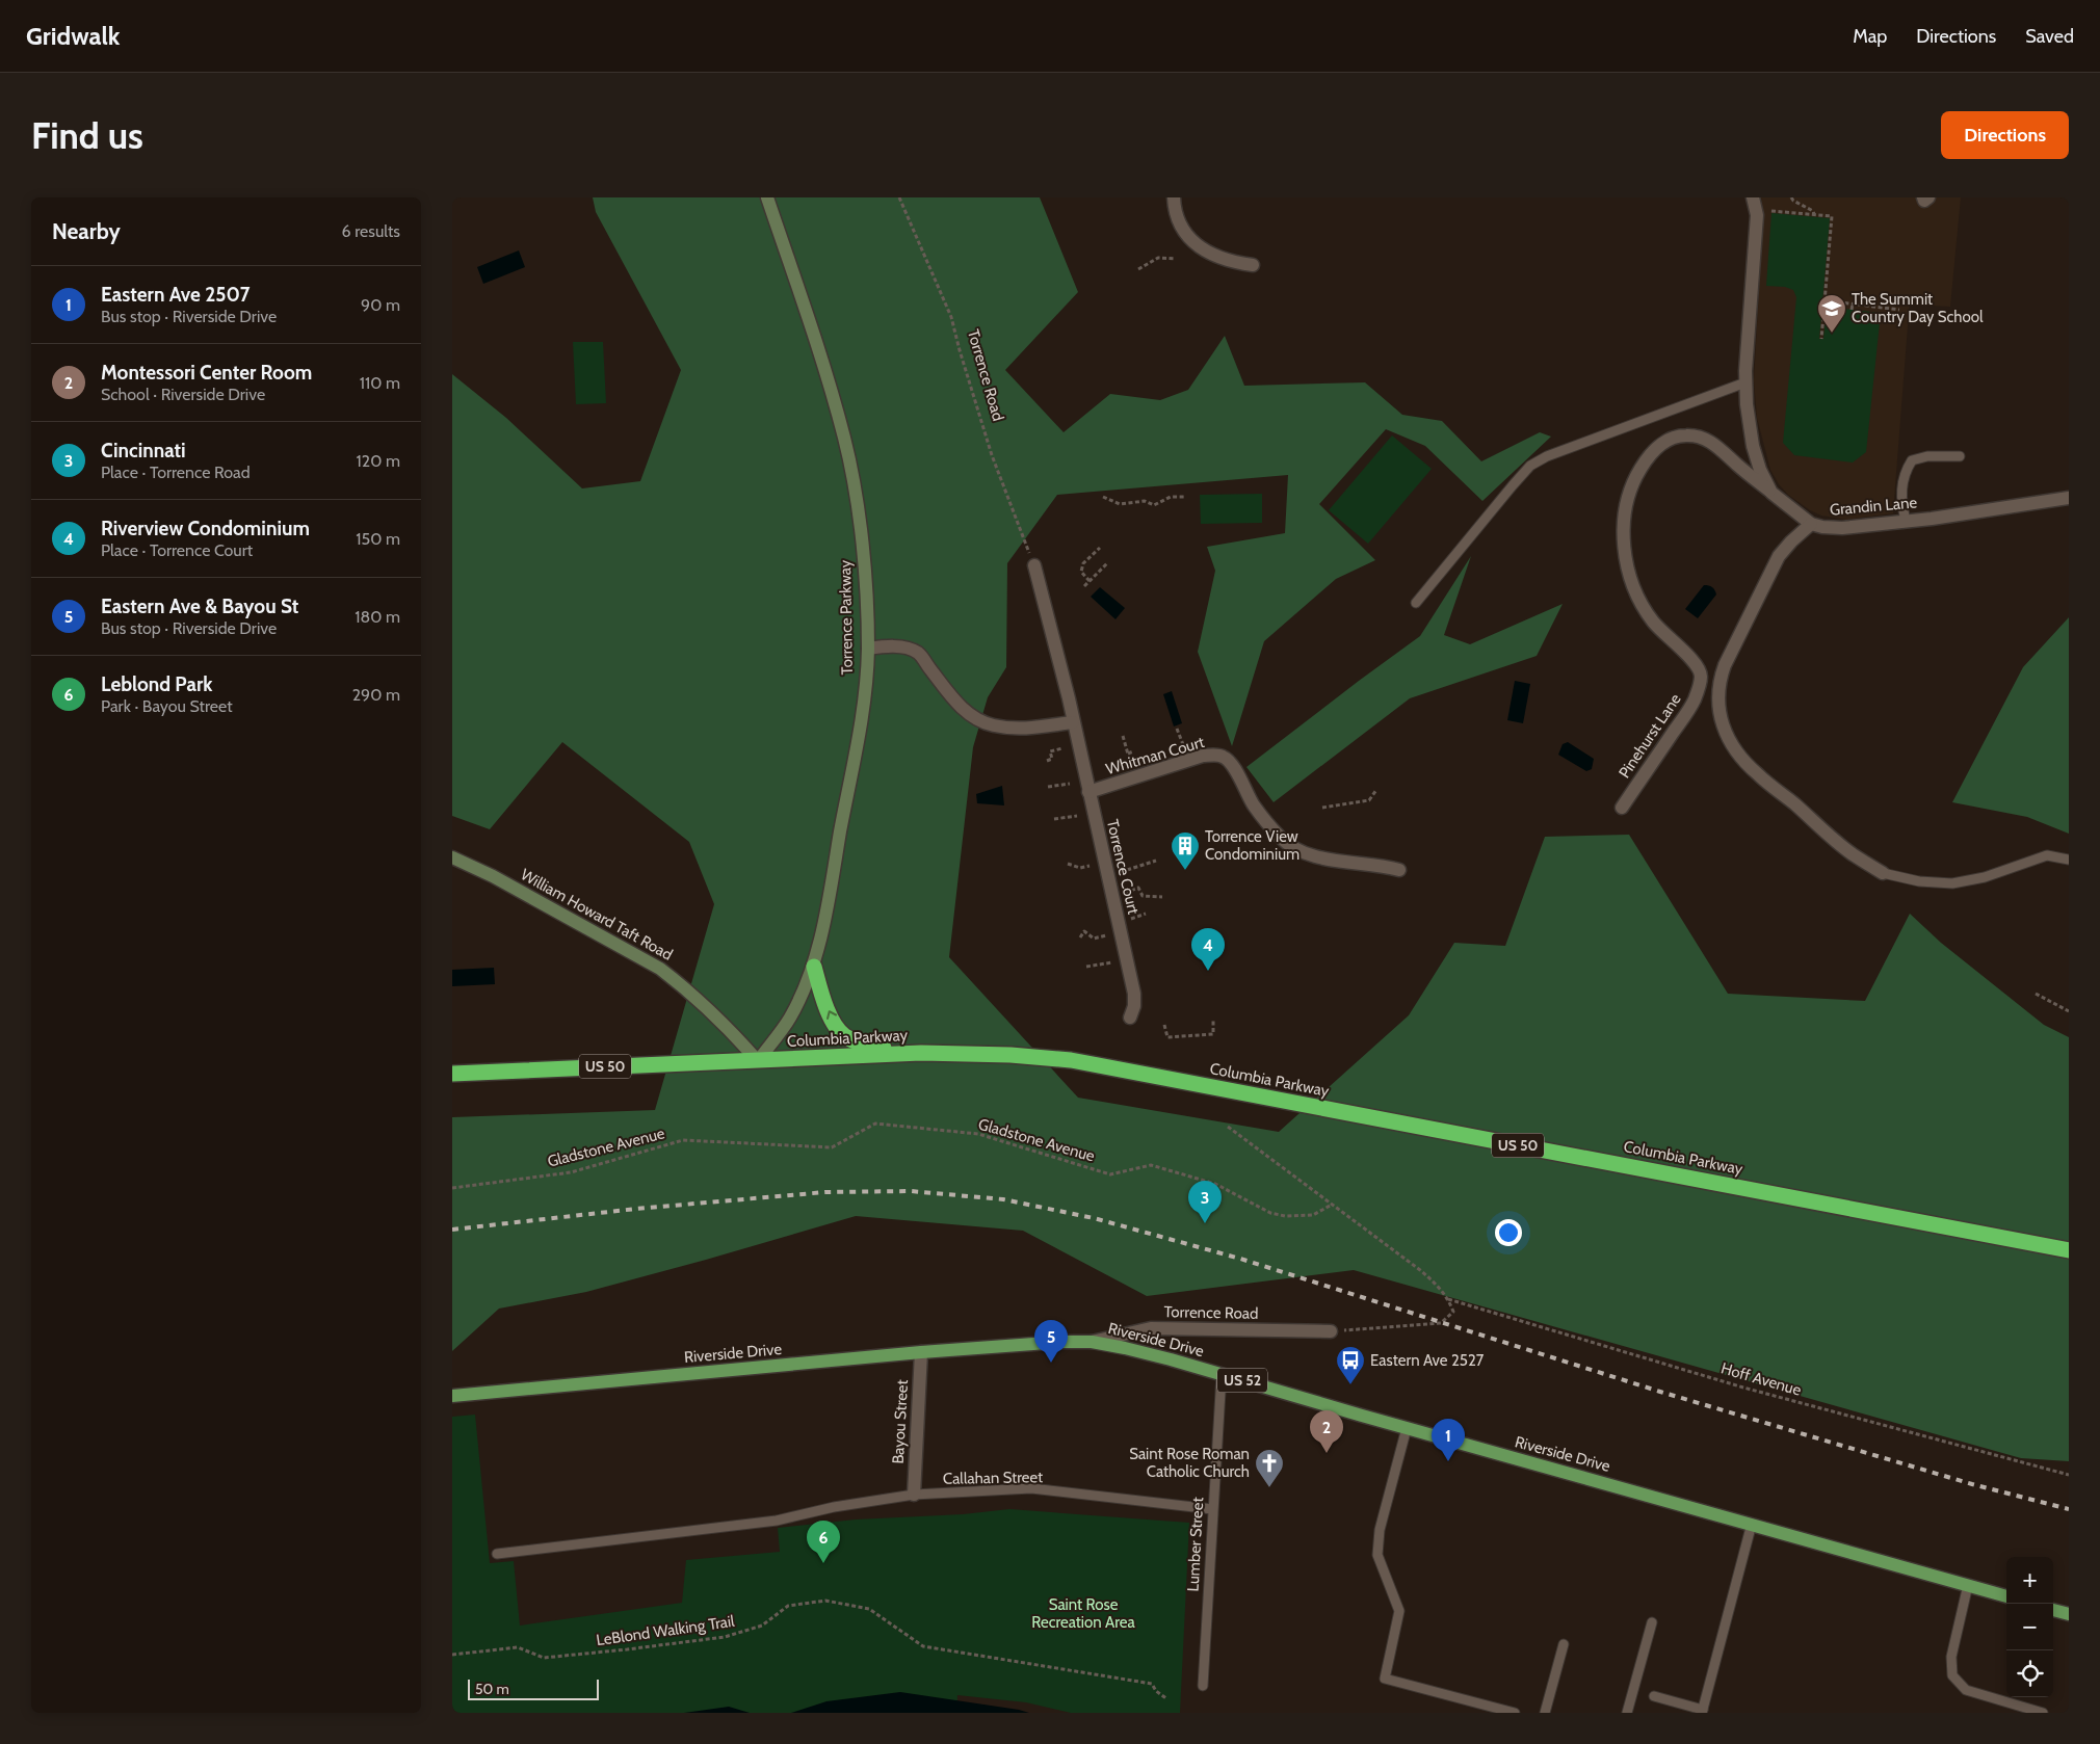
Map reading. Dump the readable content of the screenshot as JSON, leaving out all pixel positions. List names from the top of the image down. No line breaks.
{"streets":{"highway":["Columbia Parkway","US 50"],"main road":["Riverside Drive","US 52"],"street":["Torrence Road","Grandin Lane","Torrence Parkway","Pinehurst Lane","Whitman Court","Torrence Court","William Howard Taft Road","Bayou Street"],"lane":["Callahan Street","Lumber Street"],"path":["Gladstone Avenue","Hoff Avenue","LeBlond Walking Trail"]},"crossings":[["Torrence Road","Torrence Court"],["Torrence Road","Riverside Drive"],["Grandin Lane","Pinehurst Lane"],["Torrence Parkway","William Howard Taft Road"],["Torrence Parkway","Columbia Parkway"],["Whitman Court","Torrence Court"],["William Howard Taft Road","Columbia Parkway"],["Riverside Drive","Bayou Street"],["Riverside Drive","Lumber Street"],["Bayou Street","Callahan Street"],["Callahan Street","Lumber Street"]],"parks":["Saint Rose Recreation Area"],"places":{"school or university":["The Summit Country Day School"],"building":["Torrence View Condominium"],"bus stop":["Eastern Ave 2527"],"church":["Saint Rose Roman Catholic Church"]},"scale_bar":"50 m","page":{"header":"Gridwalk","nav":["Map","Directions","Saved"],"buttons":"Directions","title":"Find us","heading":["Nearby","6 results"],"list":[{"mark":"1","name":"Eastern Ave 2507","note":"Bus stop · Riverside Drive","value":"90 m"},{"mark":"2","name":"Montessori Center Room","note":"School · Riverside Drive","value":"110 m"},{"mark":"3","name":"Cincinnati","note":"Place · Torrence Road","value":"120 m"},{"mark":"4","name":"Riverview Condominium","note":"Place · Torrence Court","value":"150 m"},{"mark":"5","name":"Eastern Ave & Bayou St","note":"Bus stop · Riverside Drive","value":"180 m"},{"mark":"6","name":"Leblond Park","note":"Park · Bayou Street","value":"290 m"}],"pins":["4","3","5","2","1","6"],"map_buttons":["+","−"],"scale":"50 m"}}
